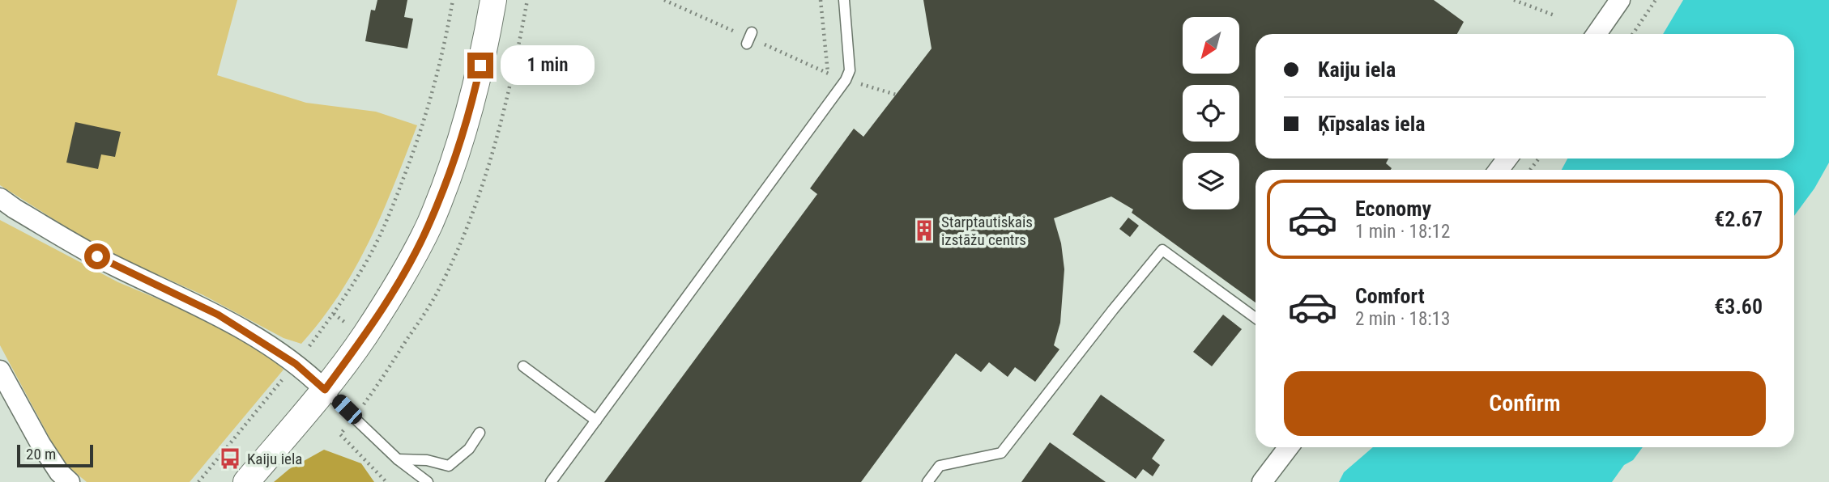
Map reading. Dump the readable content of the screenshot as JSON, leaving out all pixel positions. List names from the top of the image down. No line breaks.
{"places":{"building":["Starptautiskais izstāžu centrs"],"bus stop":["Kaiju iela"]},"scale_bar":"20 m","north":"bottom left","page":{"banner":["Kaiju iela","Ķīpsalas iela"],"bubble":"1 min","list":[{"name":"Economy","note":"1 min · 18:12","value":"€2.67"},{"name":"Comfort","note":"2 min · 18:13","value":"€3.60"}],"buttons":"Confirm","scale":"20 m"}}
